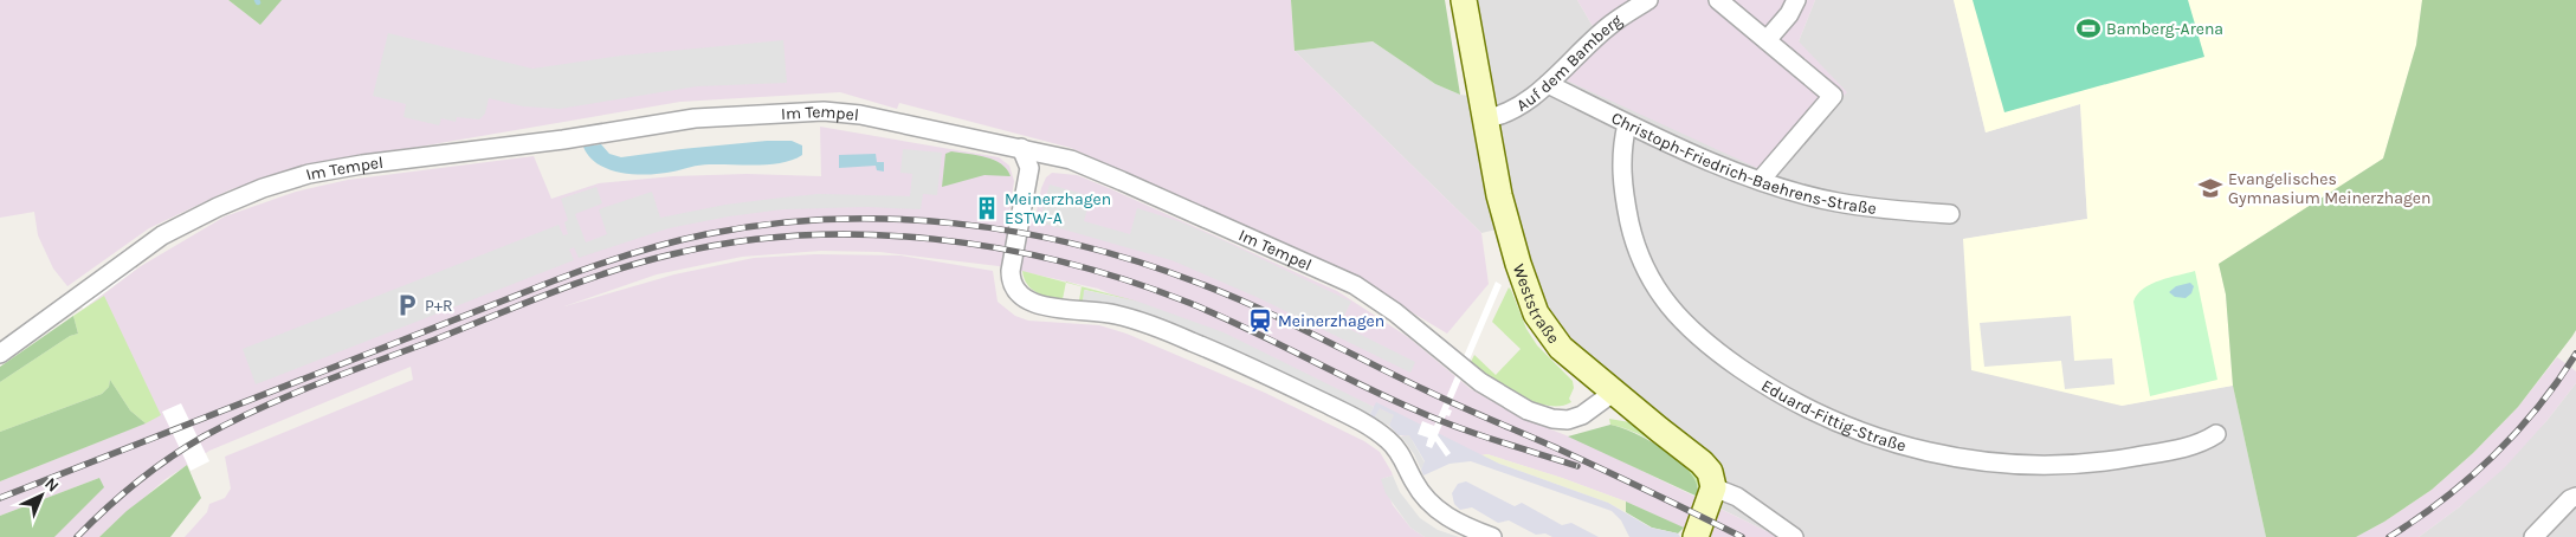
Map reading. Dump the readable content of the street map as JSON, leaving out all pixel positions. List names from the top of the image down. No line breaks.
{"streets":{"main road":["Weststraße"],"street":["Auf dem Bamberg","Im Tempel","Christoph-Friedrich-Baehrens-Straße","Eduard-Fittig-Straße"]},"crossings":[["Auf dem Bamberg","Christoph-Friedrich-Baehrens-Straße"],["Auf dem Bamberg","Weststraße"],["Im Tempel","Weststraße"],["Christoph-Friedrich-Baehrens-Straße","Eduard-Fittig-Straße"]],"places":{"sports":["Bamberg-Arena"],"school or university":["Evangelisches Gymnasium Meinerzhagen"],"building":["Meinerzhagen ESTW-A"],"parking":["P+R"],"station":["Meinerzhagen"]},"north":"top right"}
